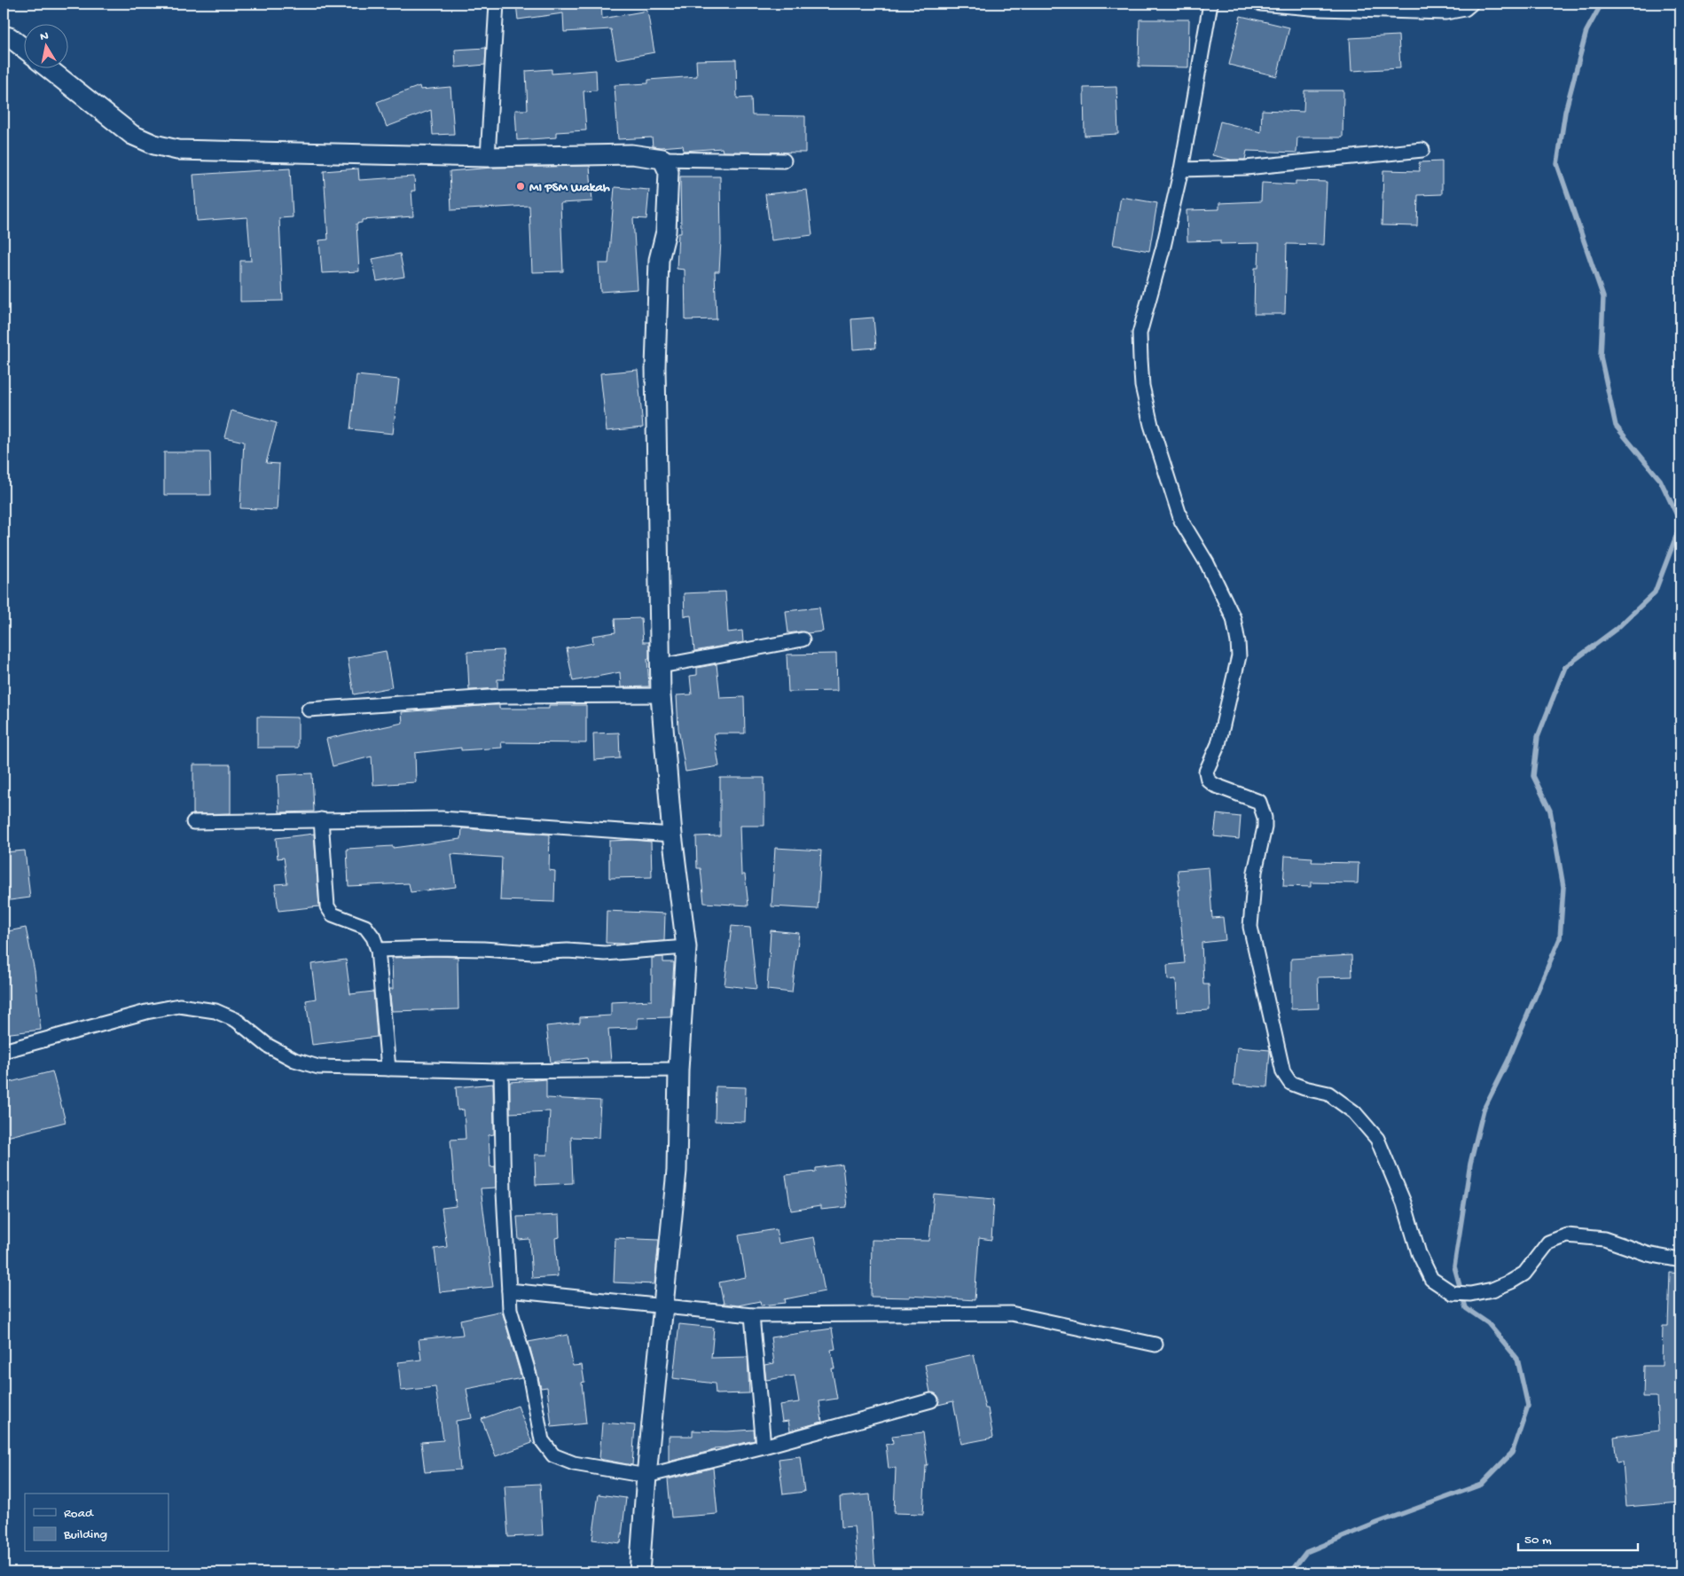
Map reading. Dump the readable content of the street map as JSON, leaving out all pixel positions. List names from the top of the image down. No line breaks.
{"places":["MI PSM Wakah"],"legend":["Road","Building"],"scale_bar":"50 m","north":"top"}
